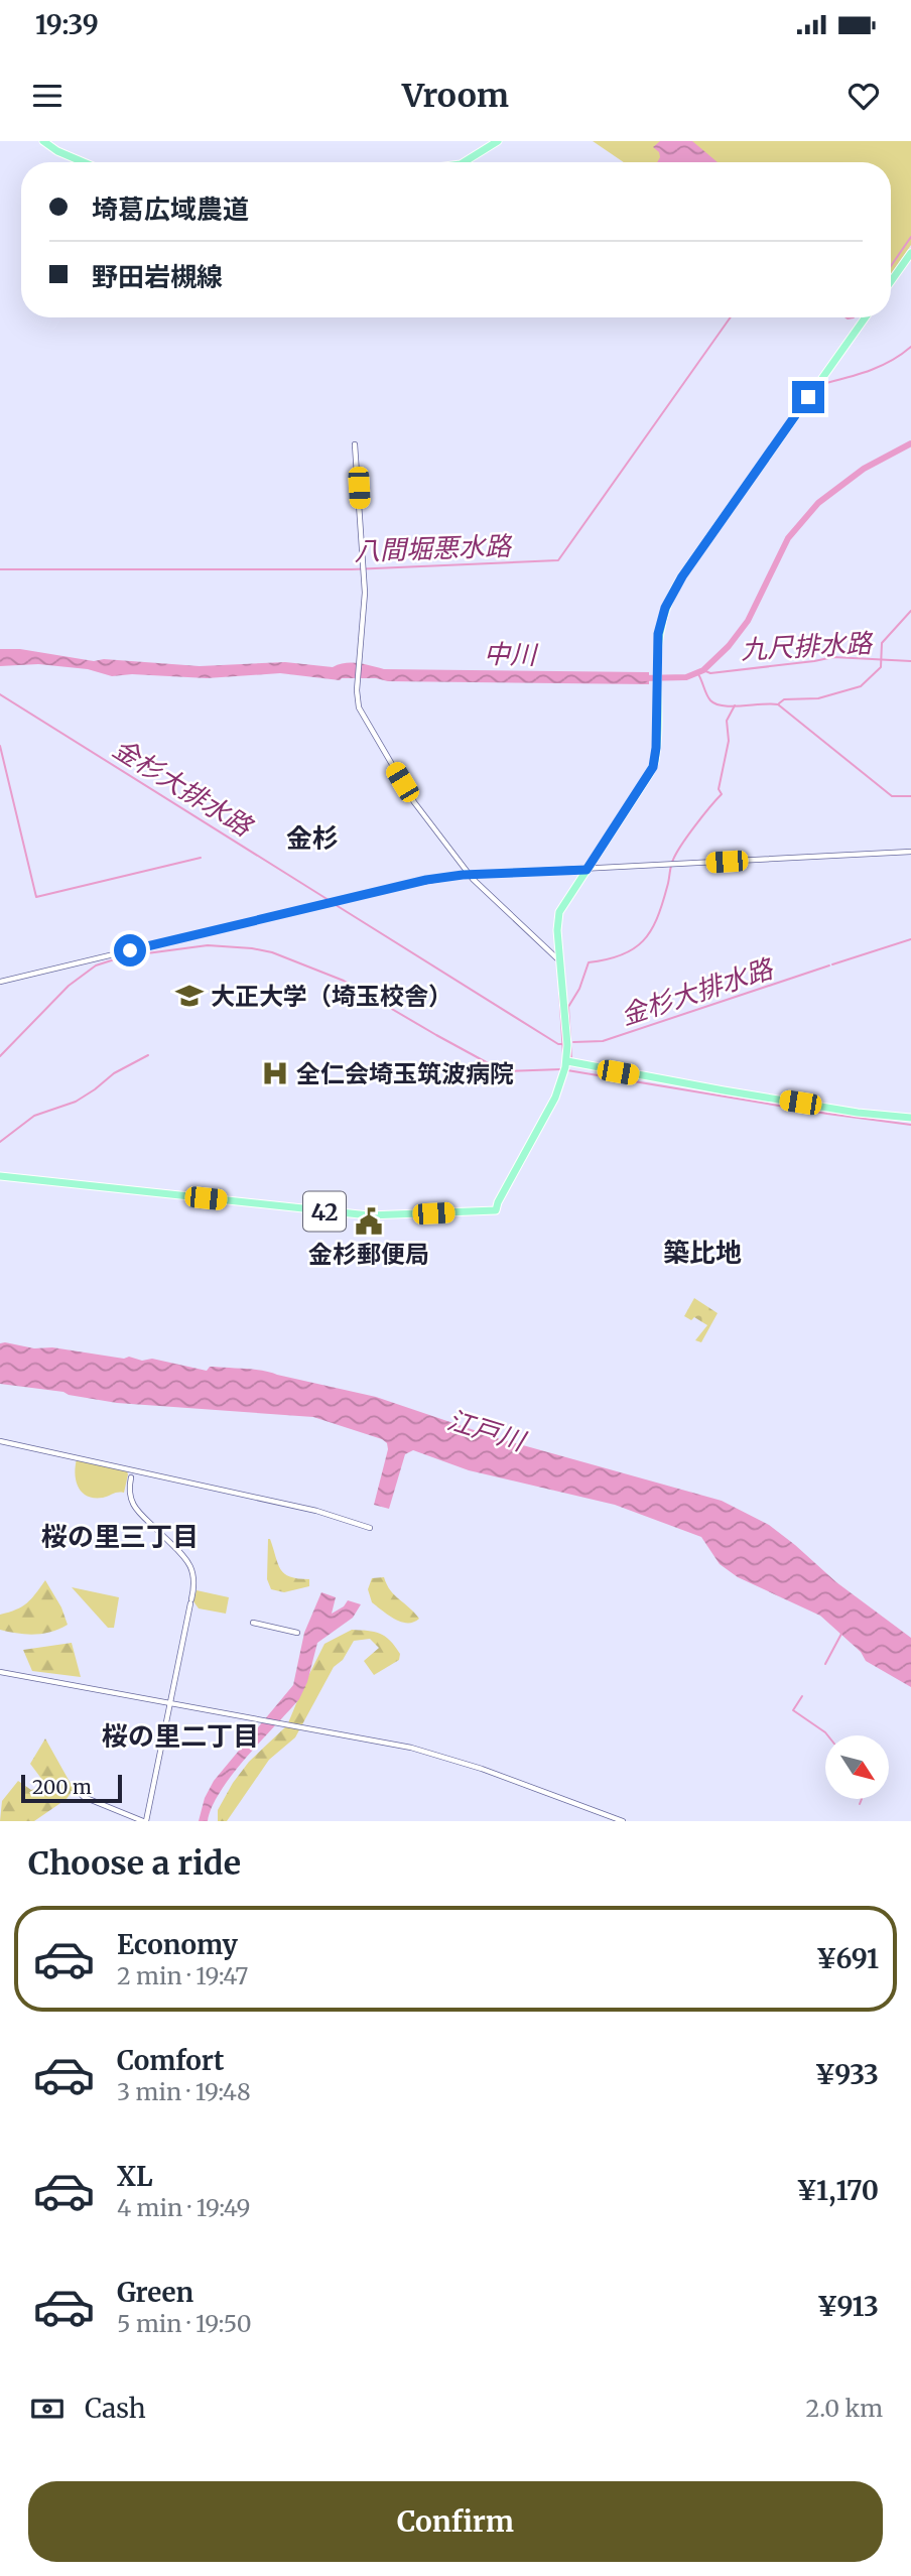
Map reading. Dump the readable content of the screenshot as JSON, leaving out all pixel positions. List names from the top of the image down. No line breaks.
{"streets":{"main road":["42"]},"districts":["金杉","築比地","桜の里三丁目","桜の里二丁目"],"water":["八間堀悪水路","九尺排水路","中川","金杉大排水路","江戸川"],"places":{"school or university":["大正大学（埼玉校舎）"],"hospital":["全仁会埼玉筑波病院"],"public building":["金杉郵便局"]},"scale_bar":"200 m","north":"bottom right","page":{"status":"19:39","header":"Vroom","banner":["埼葛広域農道","野田岩槻線"],"scale":"200 m","heading":"Choose a ride","list":[{"name":"Economy","note":"2 min · 19:47","value":"¥691"},{"name":"Comfort","note":"3 min · 19:48","value":"¥933"},{"name":"XL","note":"4 min · 19:49","value":"¥1,170"},{"name":"Green","note":"5 min · 19:50","value":"¥913"}],"pay":["Cash","2.0 km"],"buttons":"Confirm"}}
